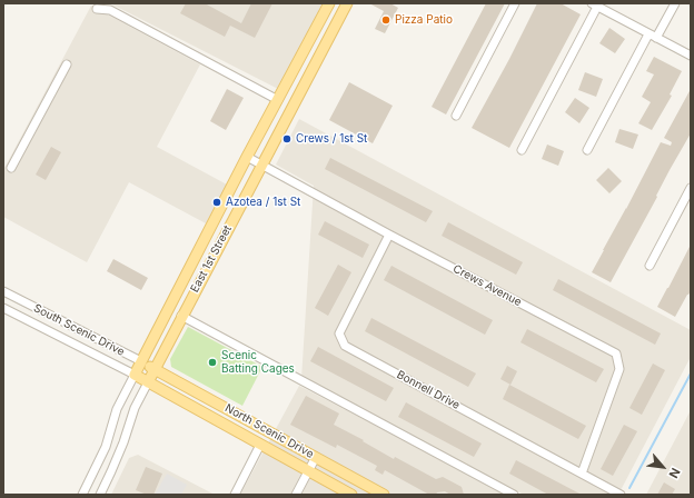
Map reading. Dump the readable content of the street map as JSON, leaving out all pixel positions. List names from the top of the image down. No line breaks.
{"streets":{"main road":["East 1st Street","South Scenic Drive","North Scenic Drive"],"street":["Crews Avenue","Bonnell Drive"]},"crossings":[["East 1st Street","Crews Avenue"],["East 1st Street","South Scenic Drive"],["East 1st Street","North Scenic Drive"],["Crews Avenue","Bonnell Drive"],["South Scenic Drive","North Scenic Drive"]],"places":["Pizza Patio","Crews / 1st St","Azotea / 1st St","Scenic Batting Cages"],"north":"bottom right"}
